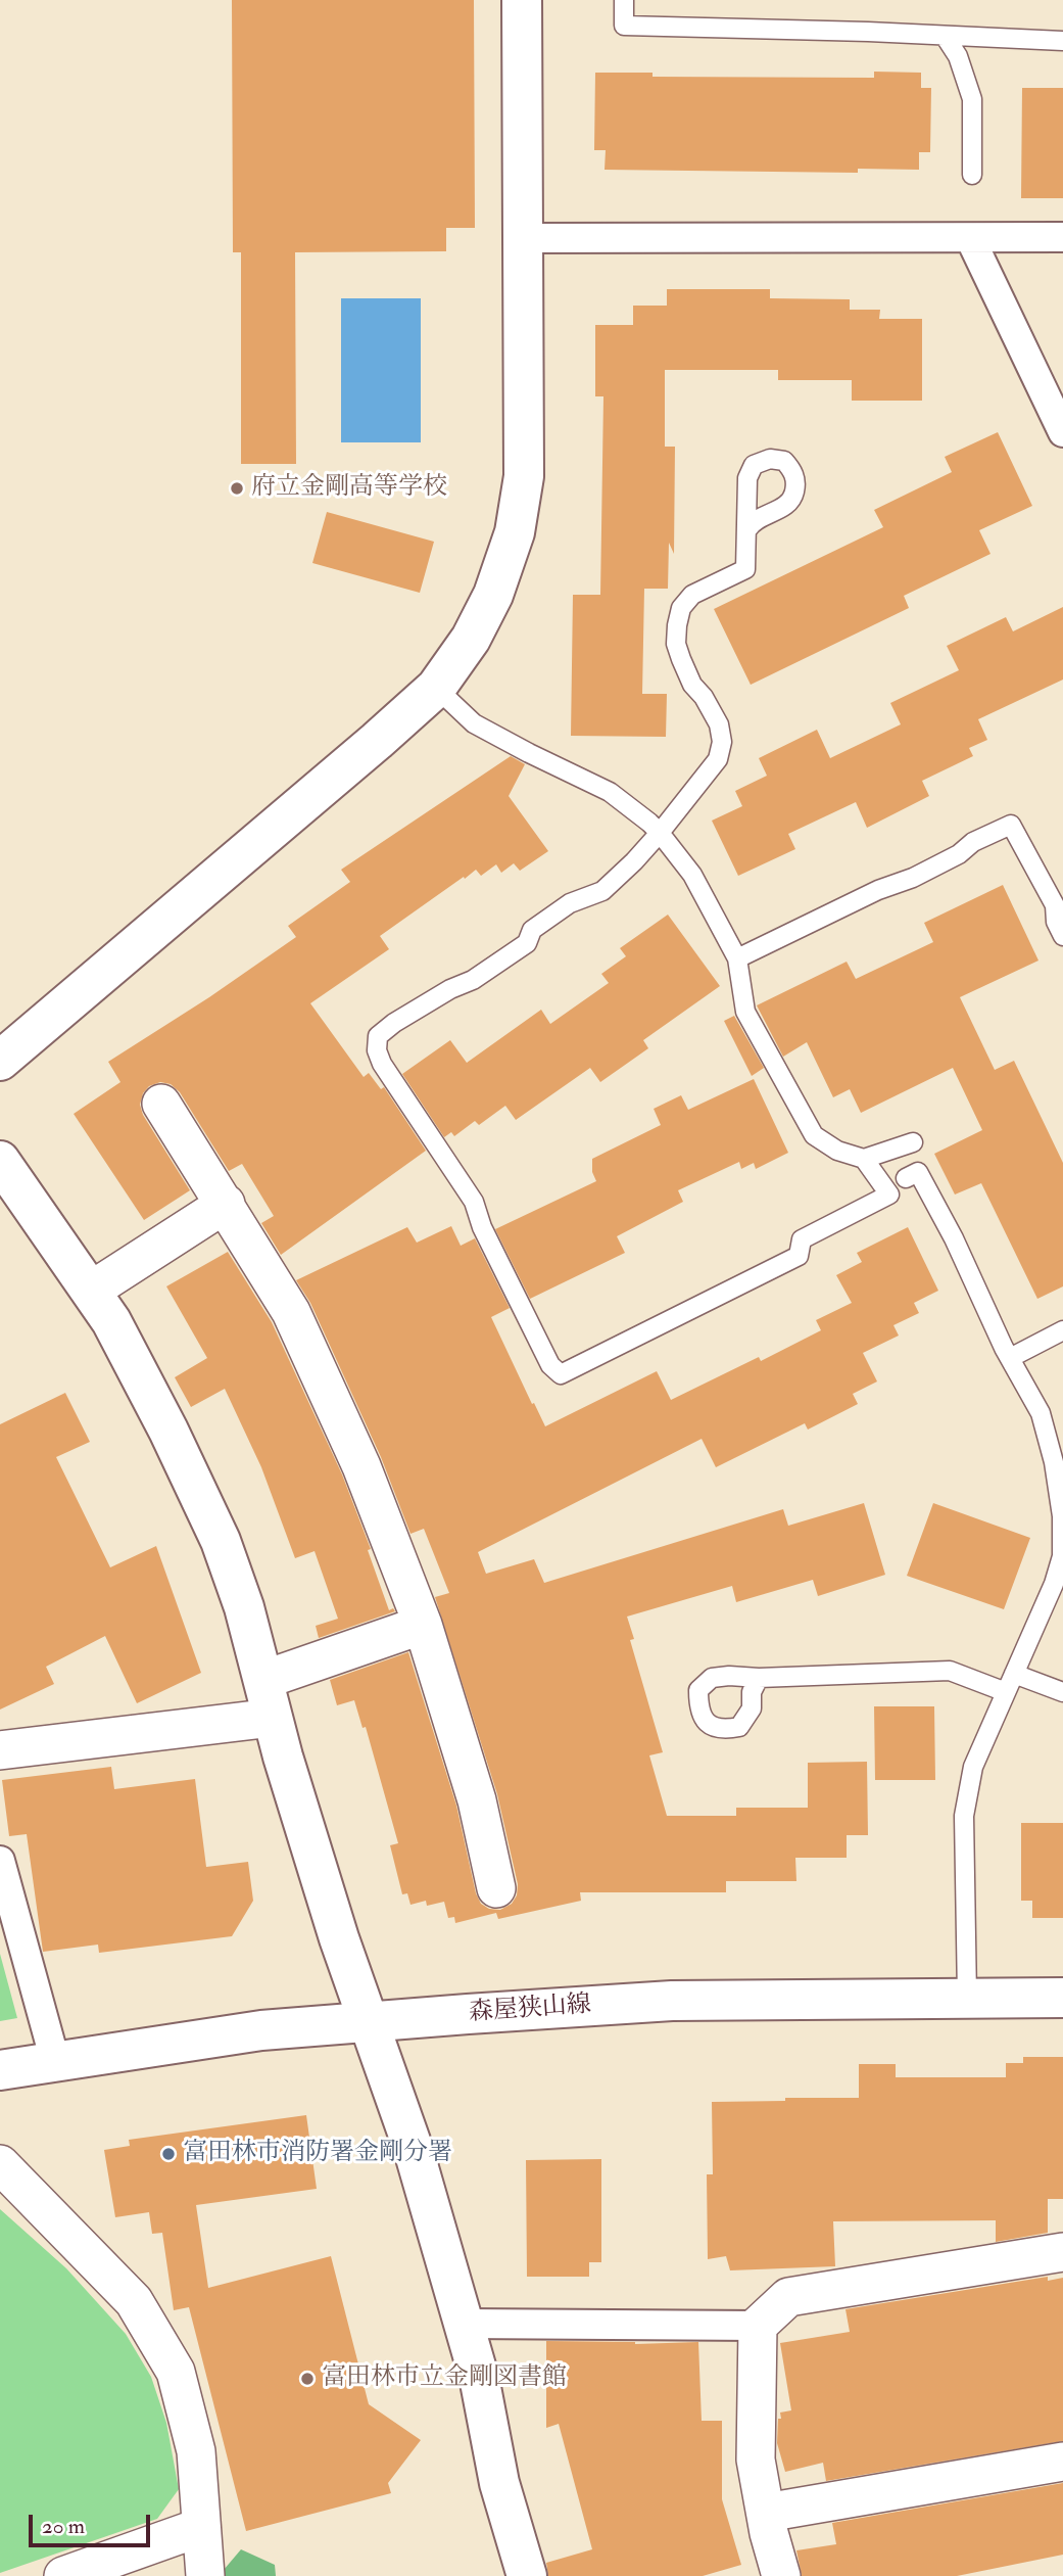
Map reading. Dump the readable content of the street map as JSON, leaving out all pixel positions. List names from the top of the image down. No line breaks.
{"streets":{"street":["森屋狭山線"]},"places":["府立金剛高等学校","富田林市消防署金剛分署","富田林市立金剛図書館"],"scale_bar":"20 m"}
